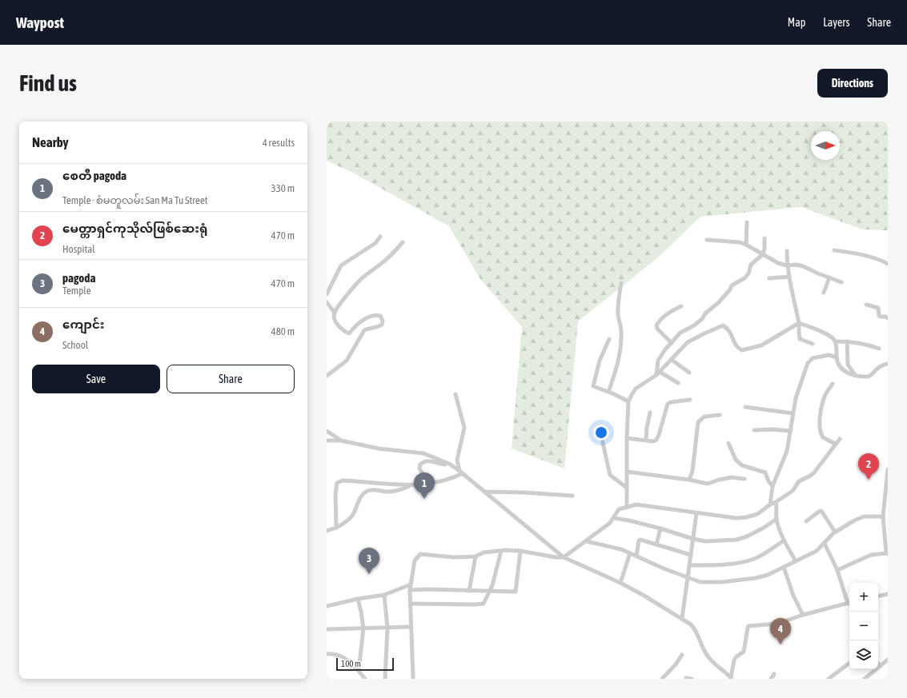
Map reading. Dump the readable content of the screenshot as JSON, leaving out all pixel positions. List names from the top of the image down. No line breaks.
{"scale_bar":"100 m","north":"right","page":{"header":"Waypost","nav":["Map","Layers","Share"],"buttons":["Directions",["Save","Share"]],"title":"Find us","heading":["Nearby","4 results"],"list":[{"mark":"1","name":"စေတီ pagoda","note":"Temple · စံမတူလမ်း San Ma Tu Street","value":"330 m"},{"mark":"2","name":"မေတ္တာရှင်ကုသိုလ်ဖြစ်ဆေးရုံ","note":"Hospital","value":"470 m"},{"mark":"3","name":"pagoda","note":"Temple","value":"470 m"},{"mark":"4","name":"ကျောင်း","note":"School","value":"480 m"}],"pins":["2","1","3","4"],"map_buttons":["+","−"],"scale":"100 m"}}
